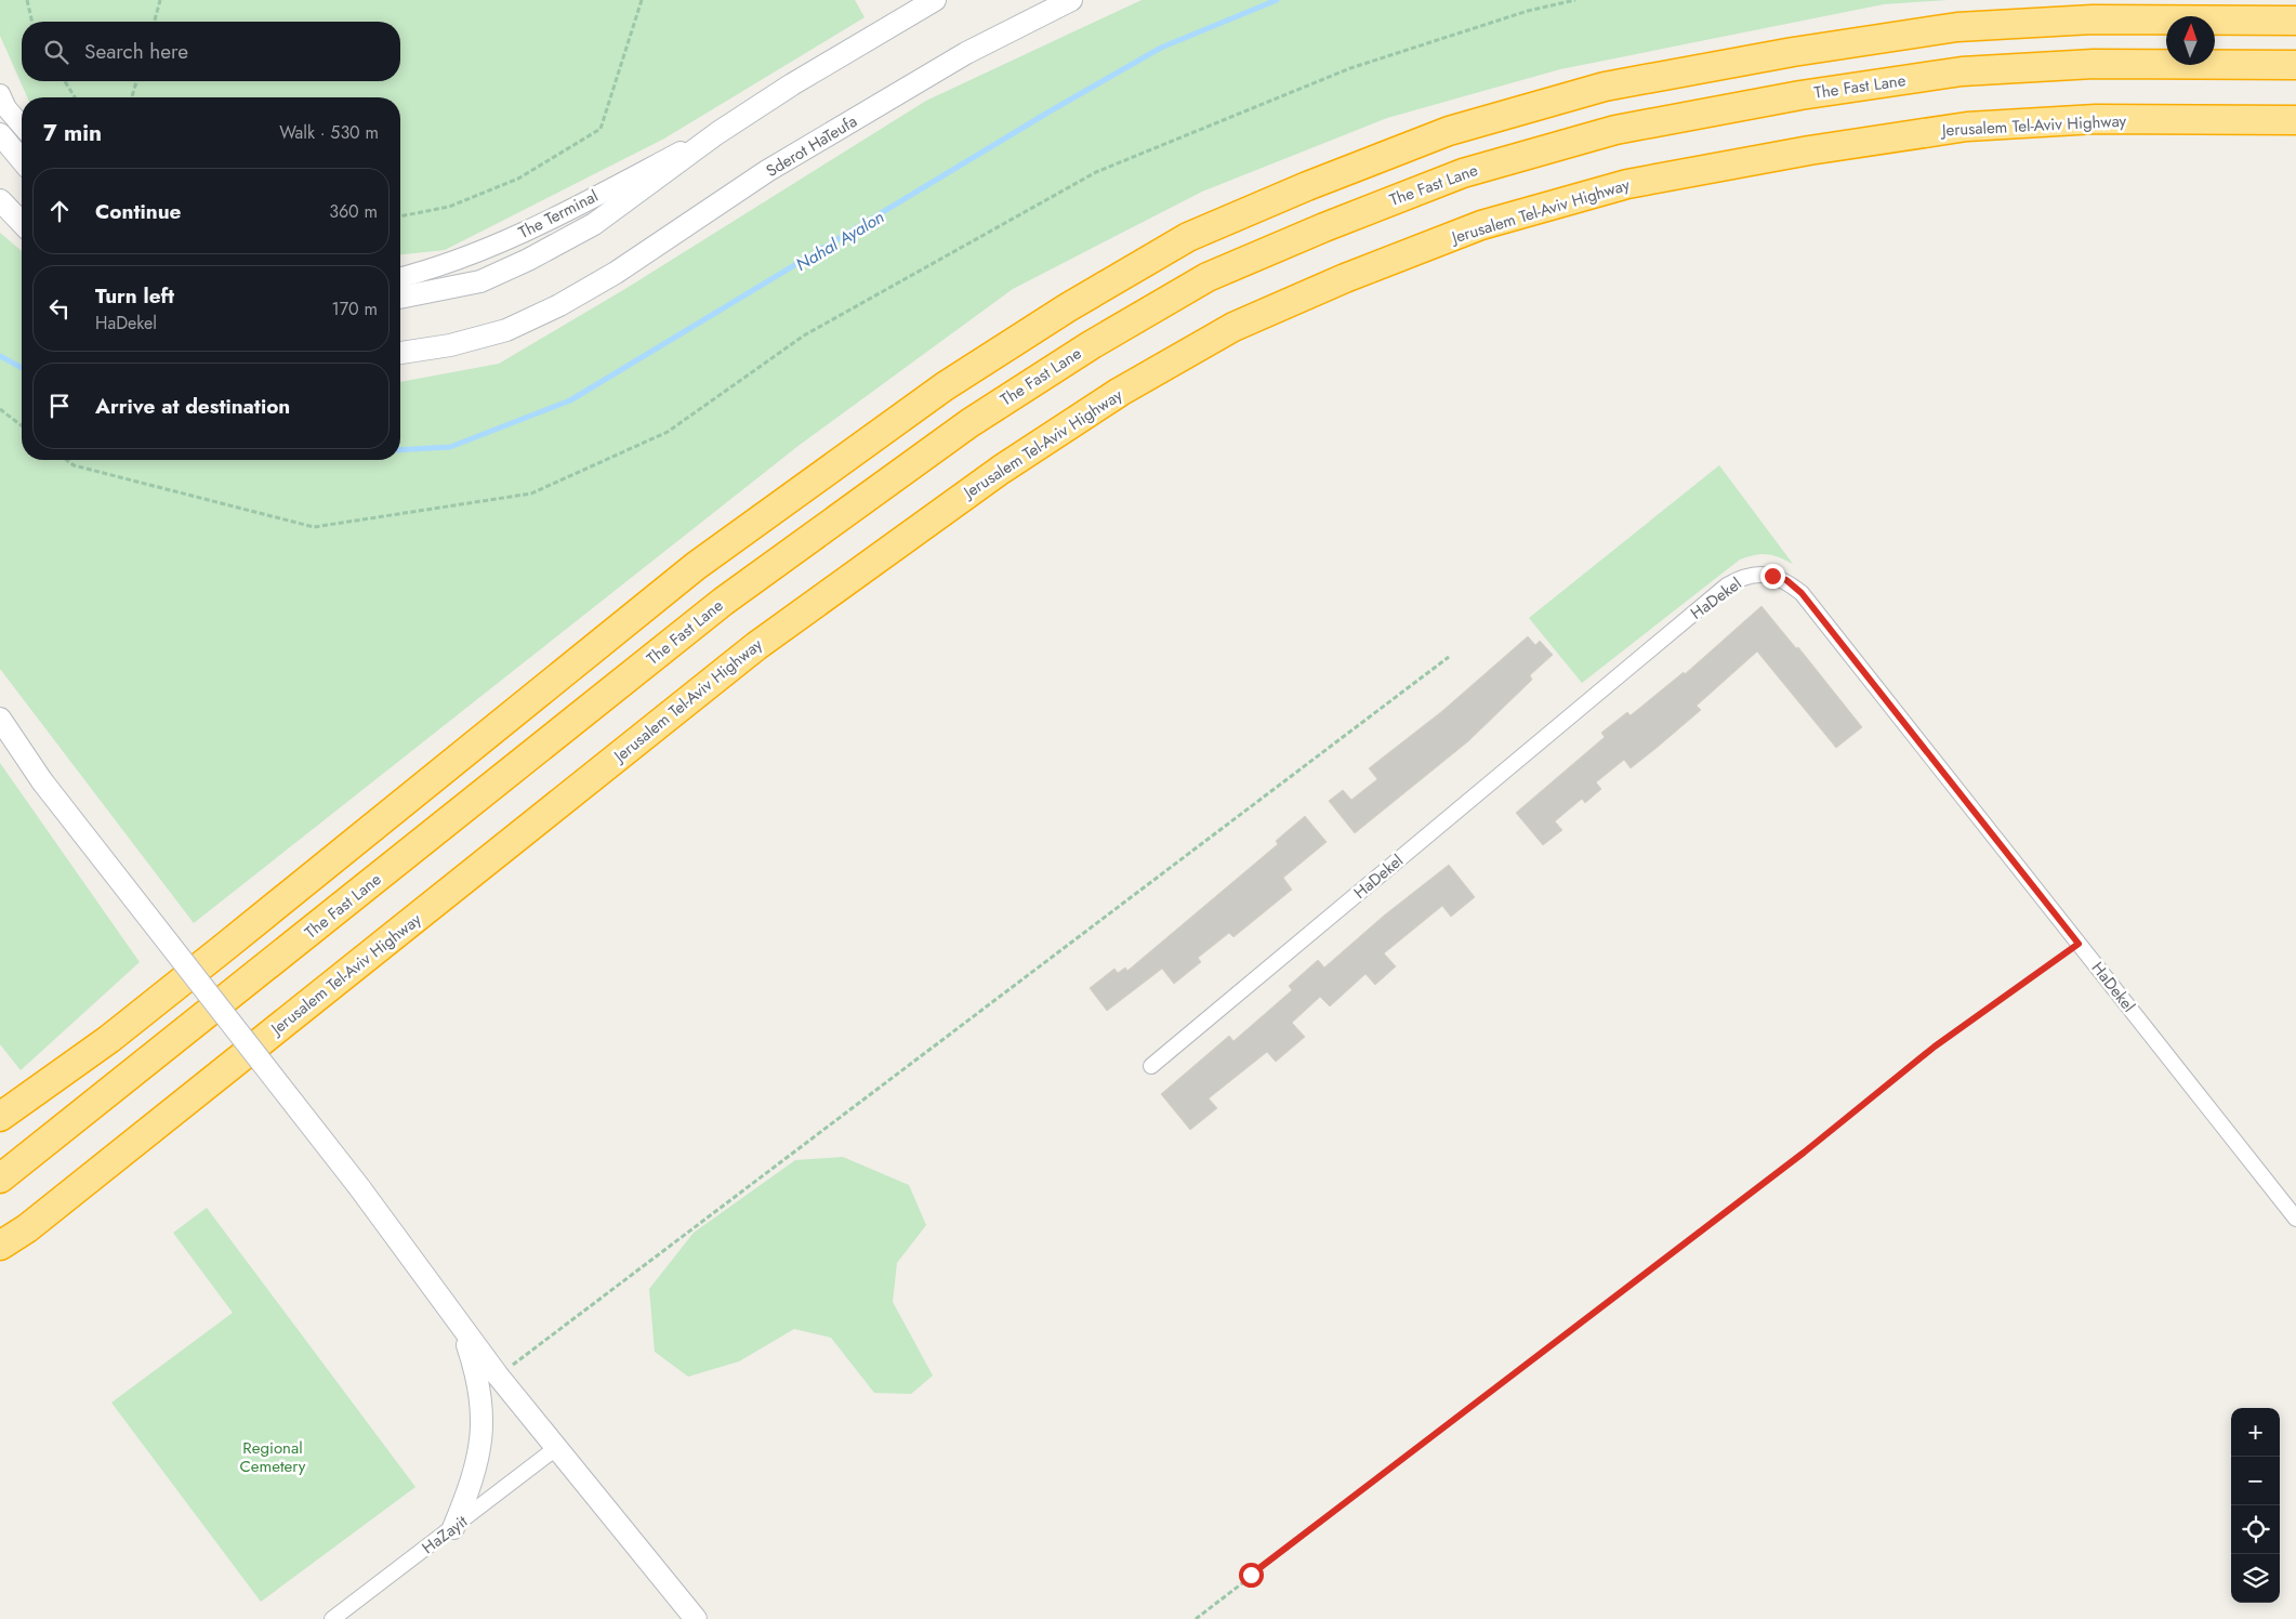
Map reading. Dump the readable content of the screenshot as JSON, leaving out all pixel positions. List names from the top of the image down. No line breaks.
{"streets":{"highway":["The Fast Lane","Jerusalem Tel-Aviv Highway"],"main road":["Sderot HaTeufa"],"street":["The Terminal","HaDekel","HaZayit"]},"water":["Nahal Ayalon"],"parks":["Regional Cemetery"],"north":"top","page":{"search":"Search here","heading":["7 min","Walk · 530 m"],"list":[["Continue","360 m"],["Turn left","HaDekel","170 m"],"Arrive at destination"],"map_buttons":["+","−"]}}
